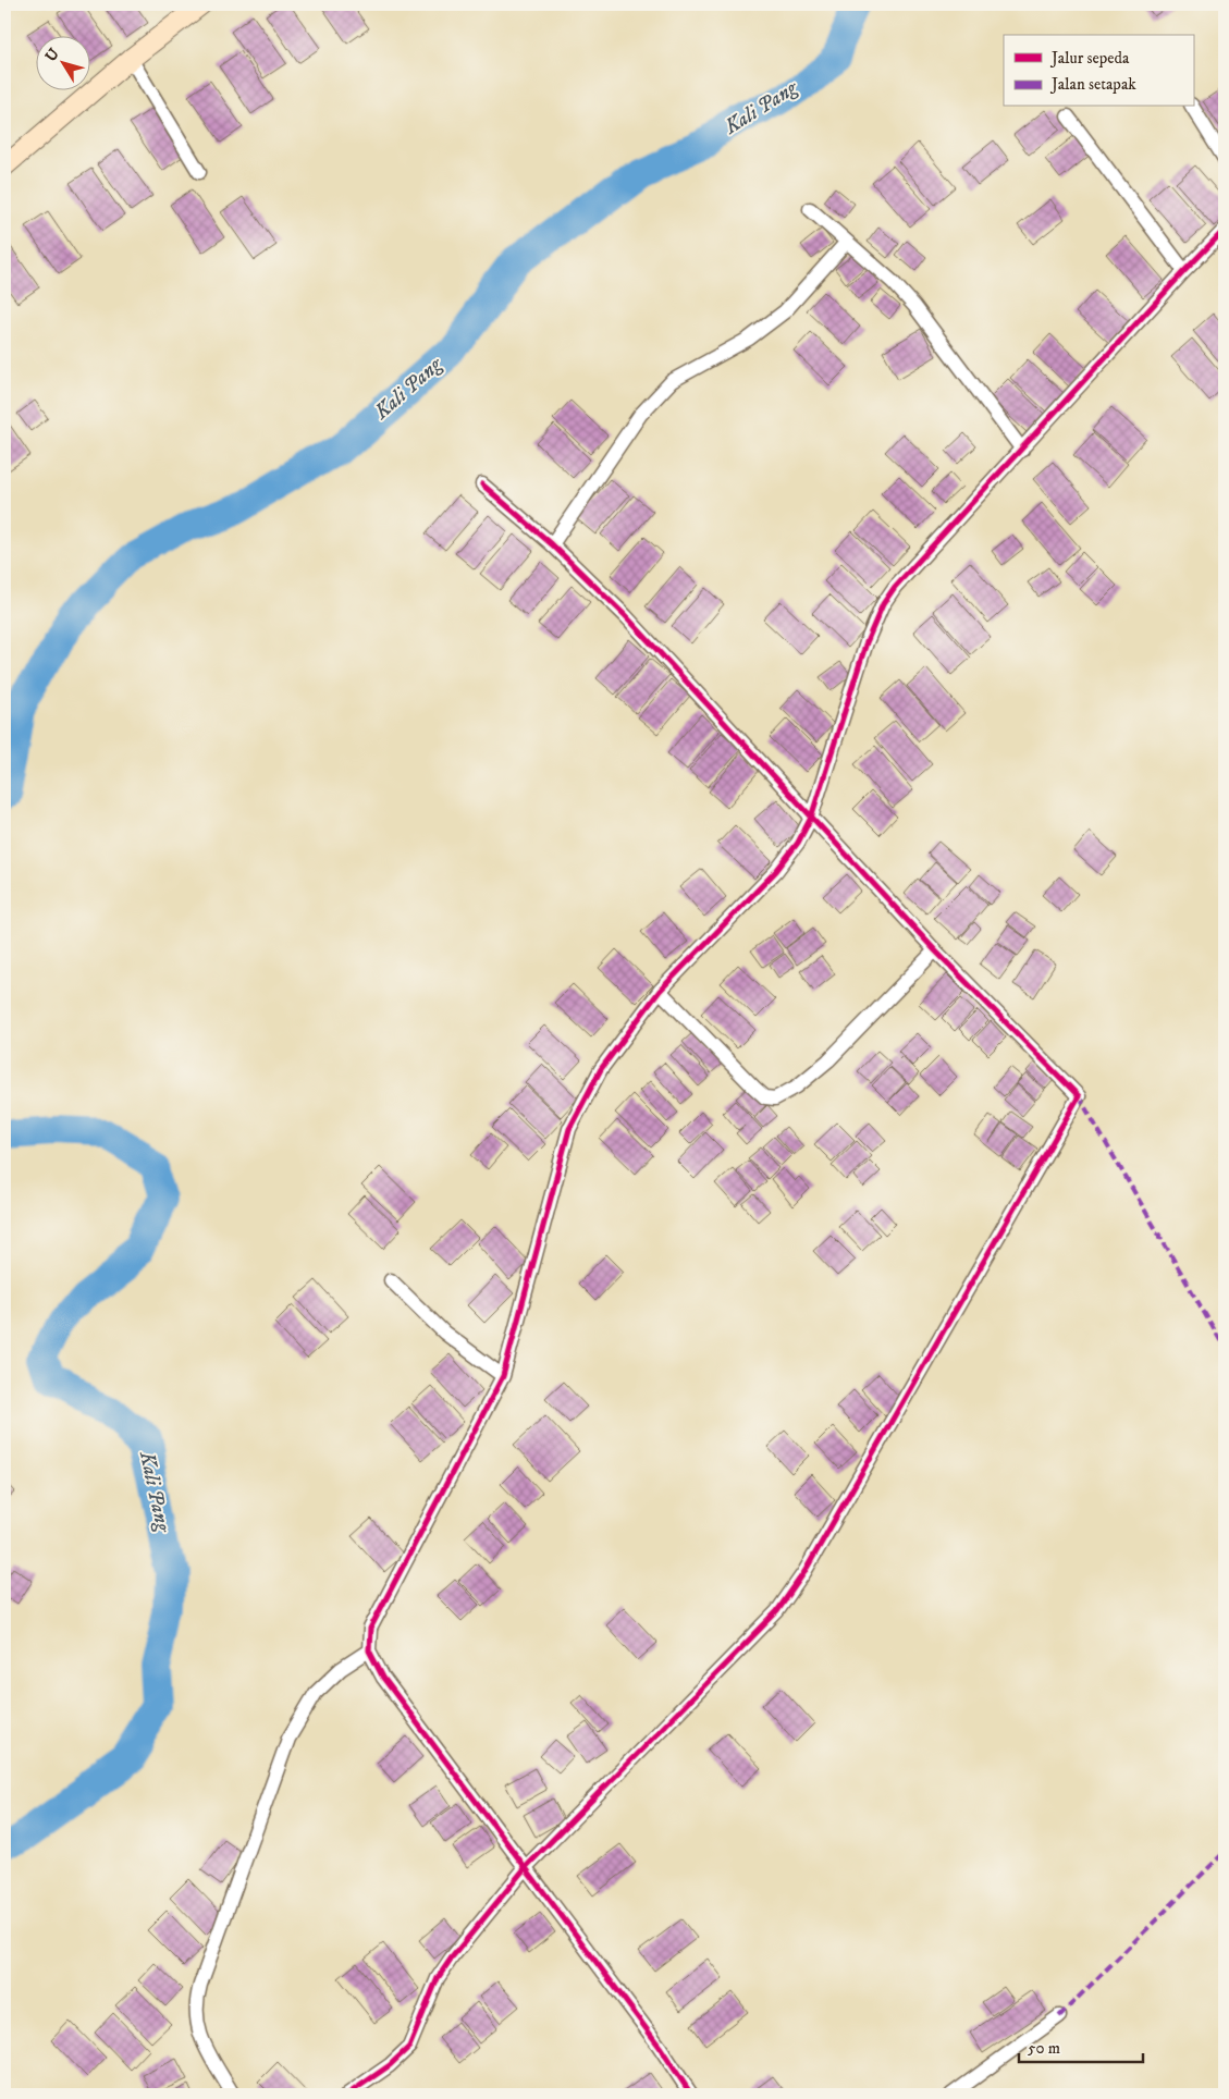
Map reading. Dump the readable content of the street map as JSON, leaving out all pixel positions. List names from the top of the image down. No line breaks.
{"water":["Kali Pang"],"legend":["Jalur sepeda","Jalan setapak"],"scale_bar":"50 m","north":"top left"}
